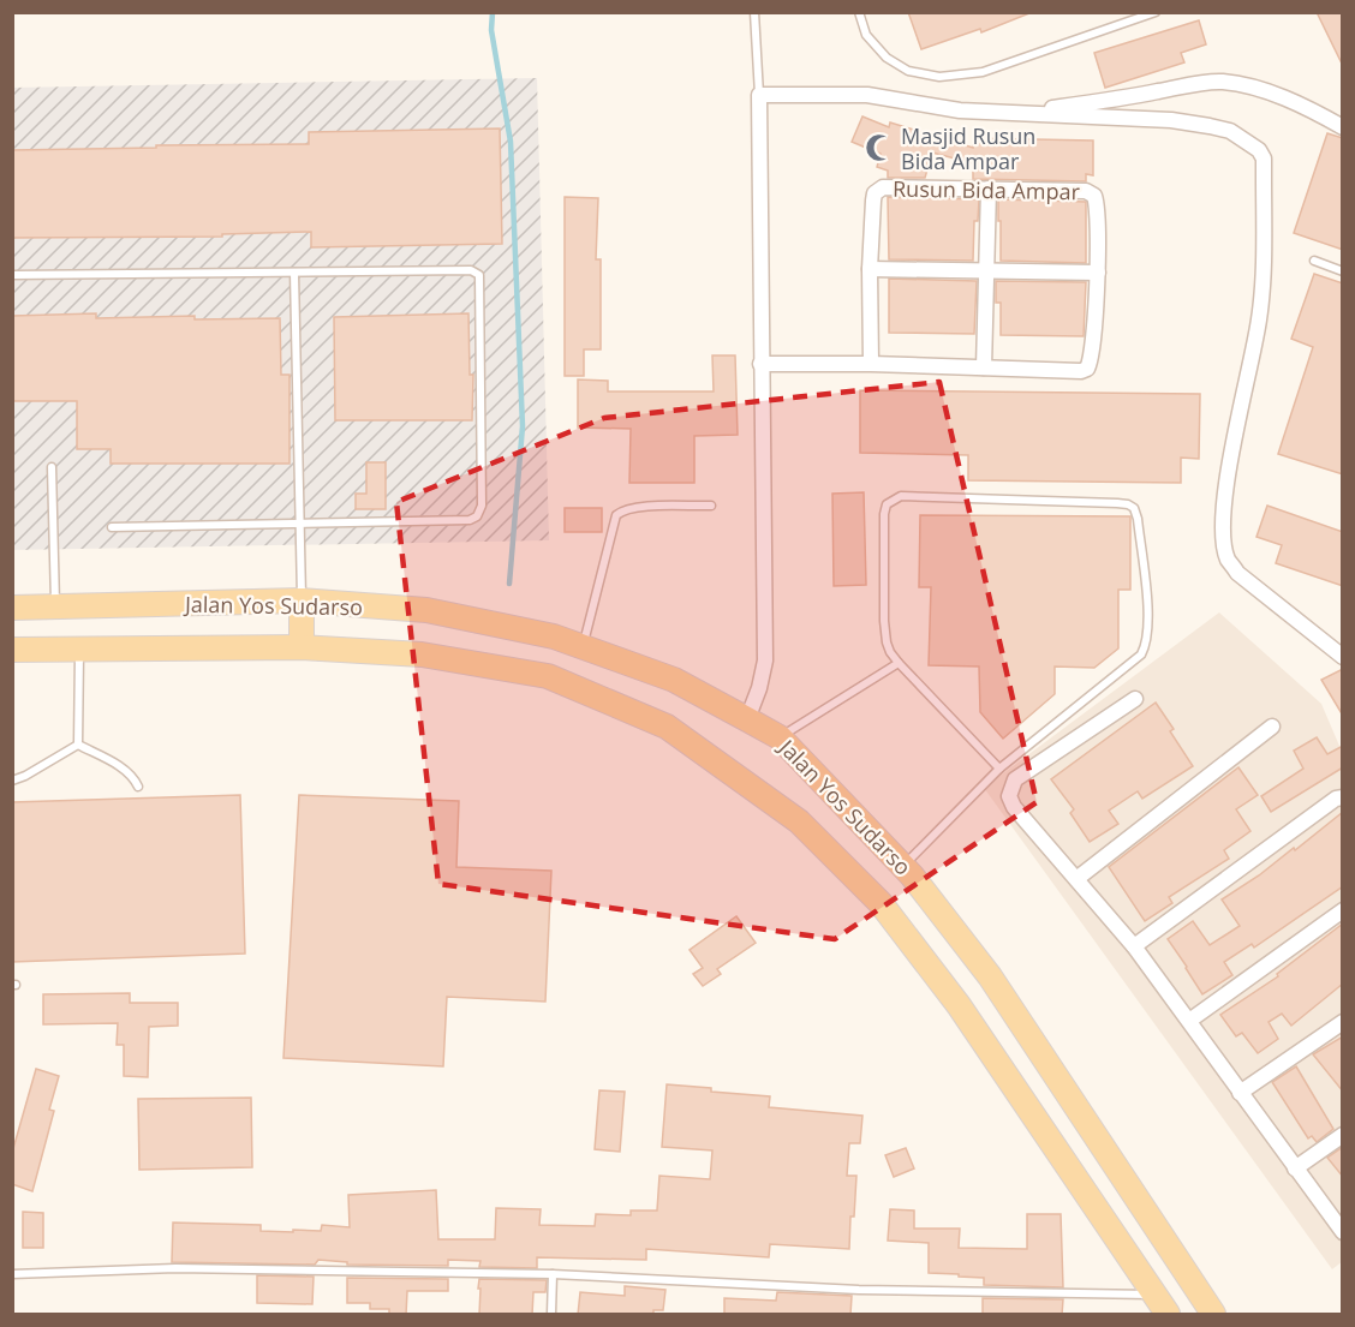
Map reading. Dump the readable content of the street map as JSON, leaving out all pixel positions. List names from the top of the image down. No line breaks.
{"streets":{"main road":["Jalan Yos Sudarso"],"street":["Rusun Bida Ampar"]},"places":{"mosque":["Masjid Rusun Bida Ampar"]}}
